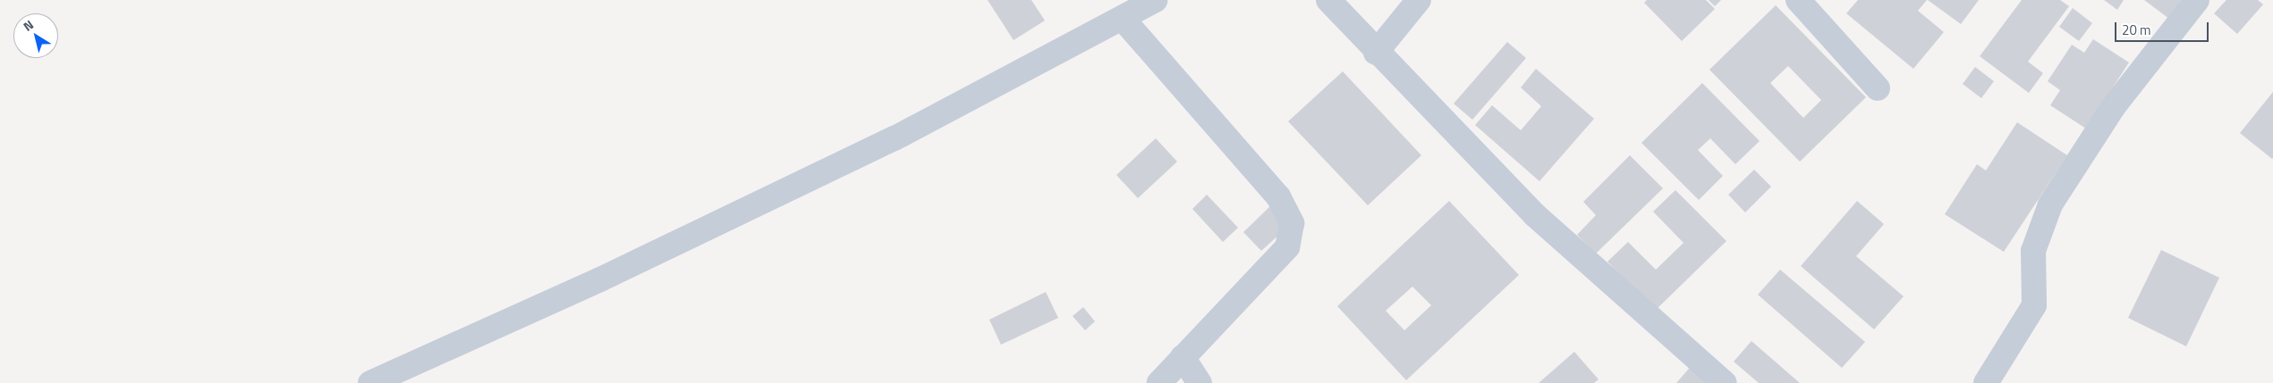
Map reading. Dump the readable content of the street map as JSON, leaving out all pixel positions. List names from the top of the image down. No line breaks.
{"scale_bar":"20 m","north":"top left"}
